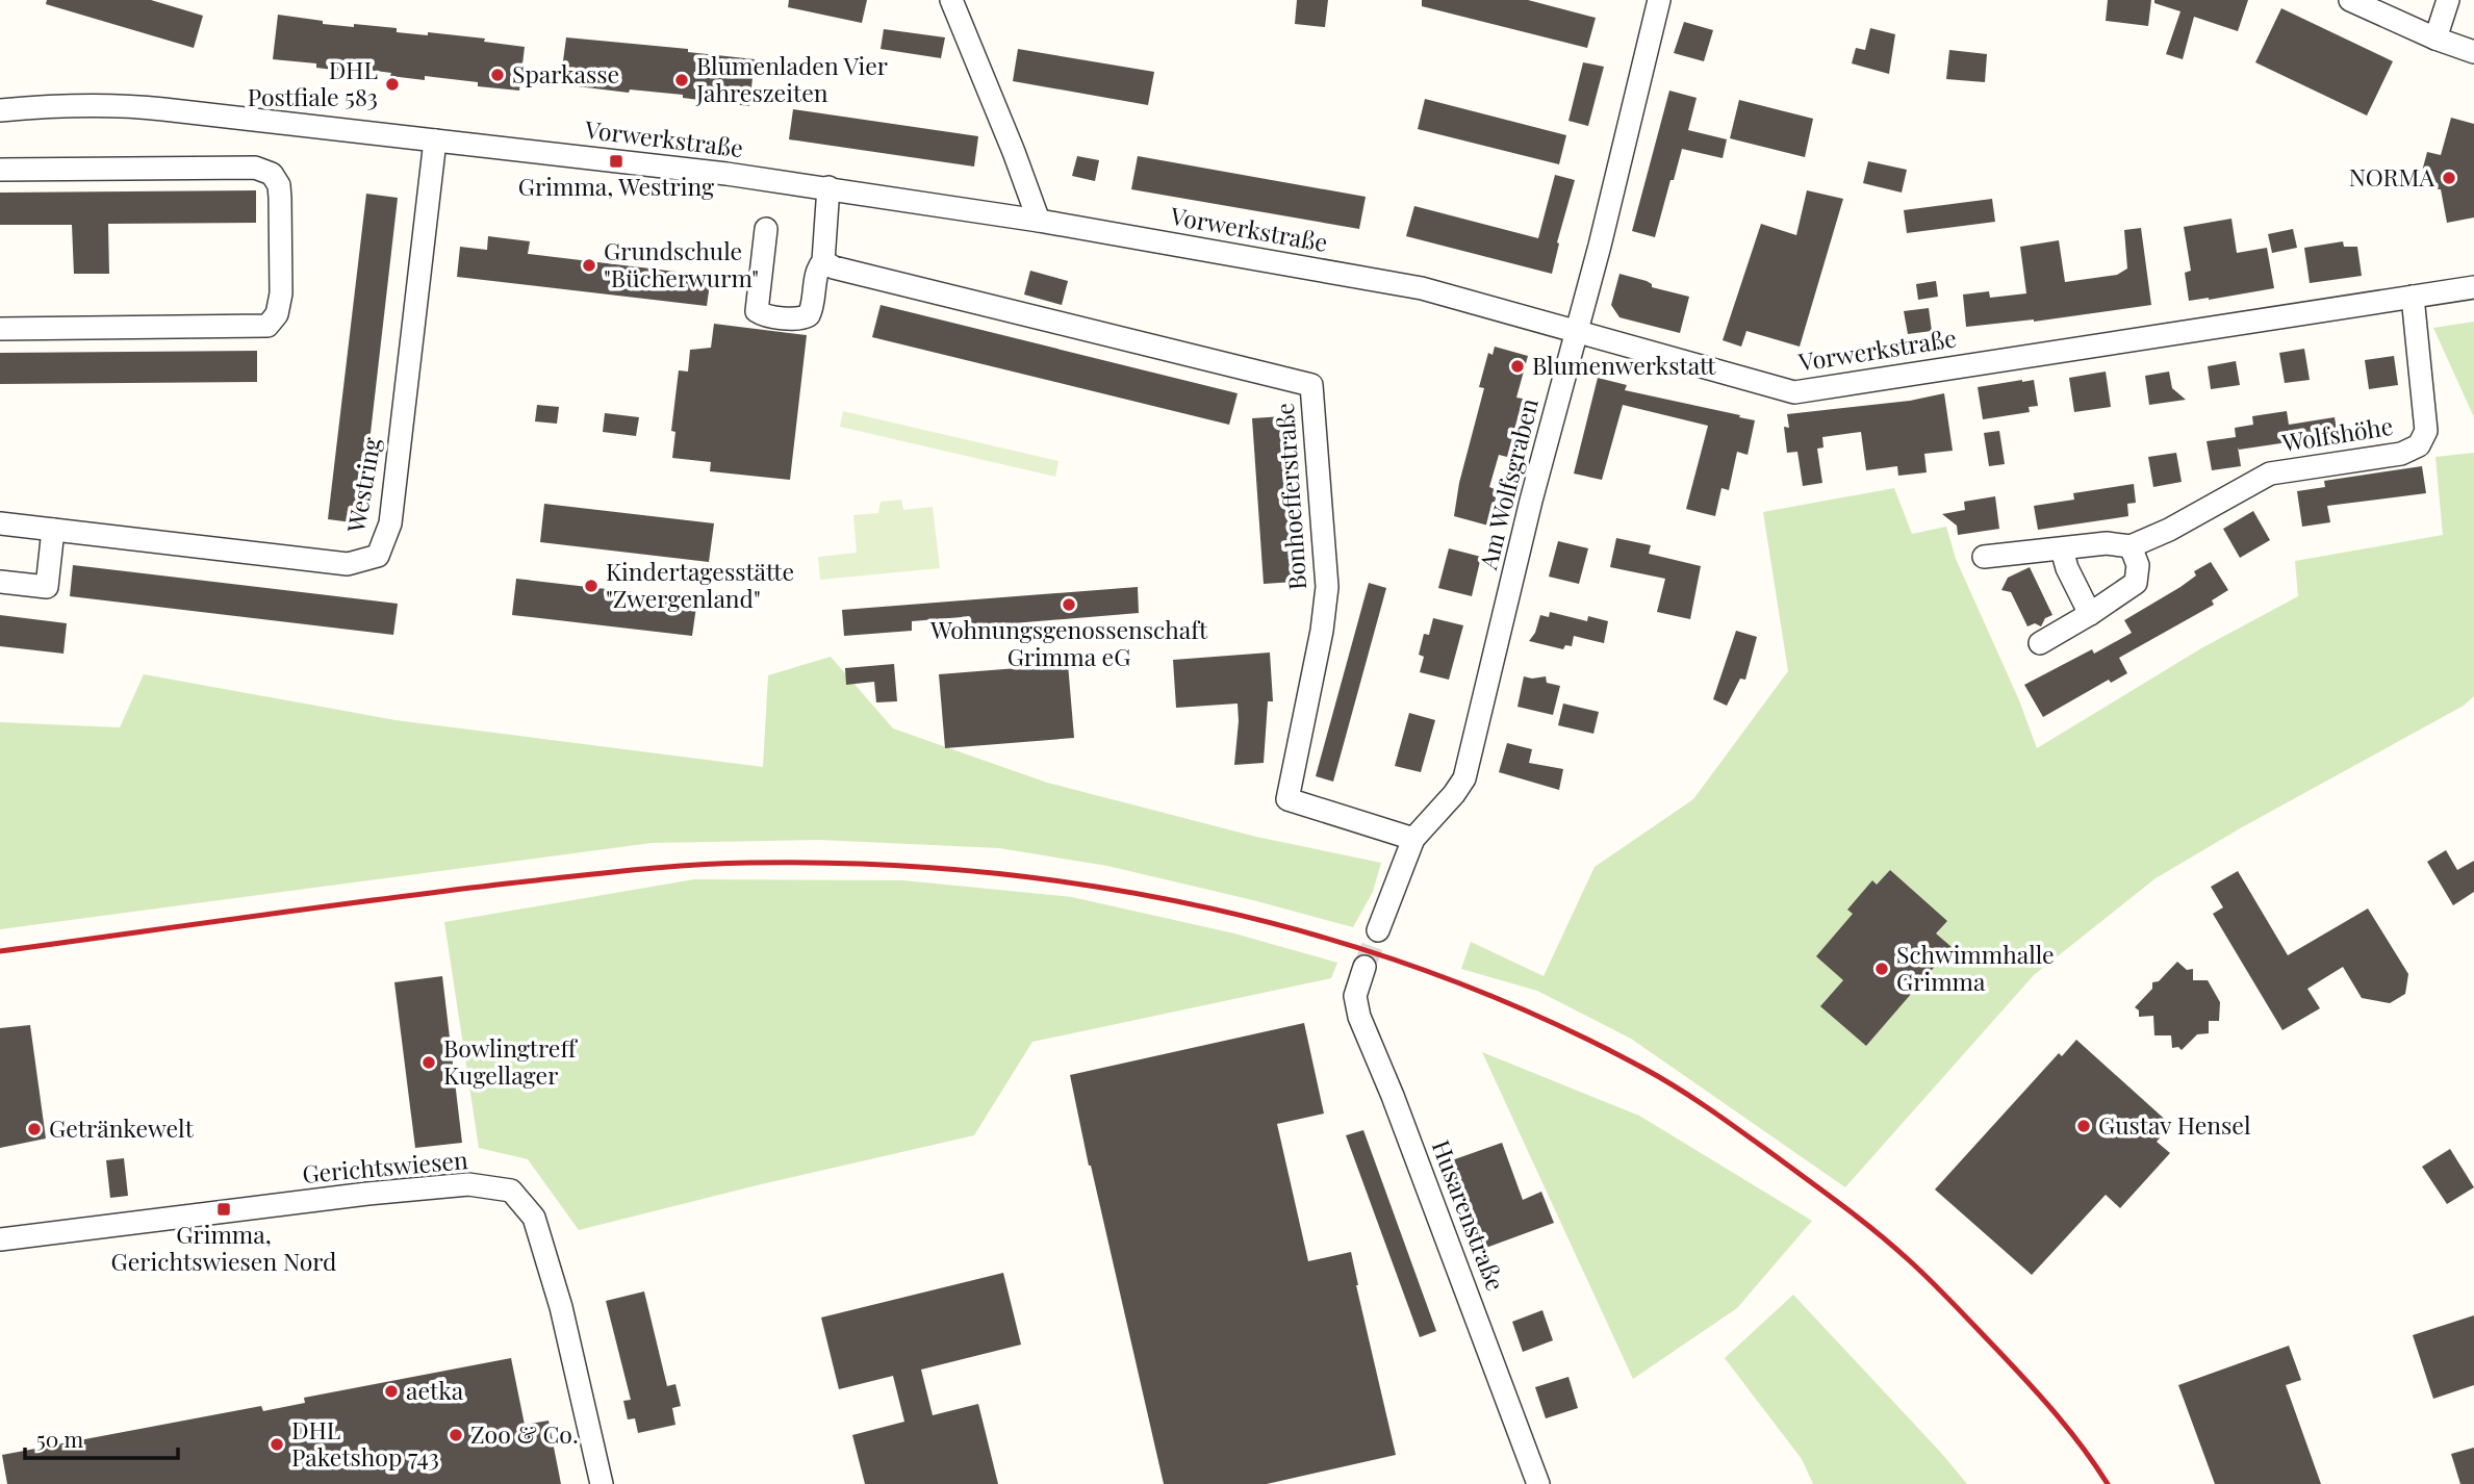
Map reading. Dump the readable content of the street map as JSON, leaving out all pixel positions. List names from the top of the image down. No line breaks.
{"streets":{"street":["Vorwerkstraße","Wolfshöhe","Am Wolfsgraben","Westring","Bonhoefferstraße","Gerichtswiesen","Husarenstraße"]},"crossings":[["Vorwerkstraße","Wolfshöhe"],["Vorwerkstraße","Am Wolfsgraben"],["Vorwerkstraße","Westring"],["Am Wolfsgraben","Bonhoefferstraße"]],"places":{"other":["Sparkasse","Blumenladen Vier Jahreszeiten","DHL Postfiale 583","NORMA","Grundschule \"Bücherwurm\"","Blumenwerkstatt","Kindertagesstätte \"Zwergenland\"","Wohnungsgenossenschaft Grimma eG","Schwimmhalle Grimma","Bowlingtreff Kugellager","Gustav Hensel","Getränkewelt","aetka","Zoo & Co.","DHL Paketshop 743"],"transit":["Grimma, Westring","Grimma, Gerichtswiesen Nord"]},"scale_bar":"50 m"}
